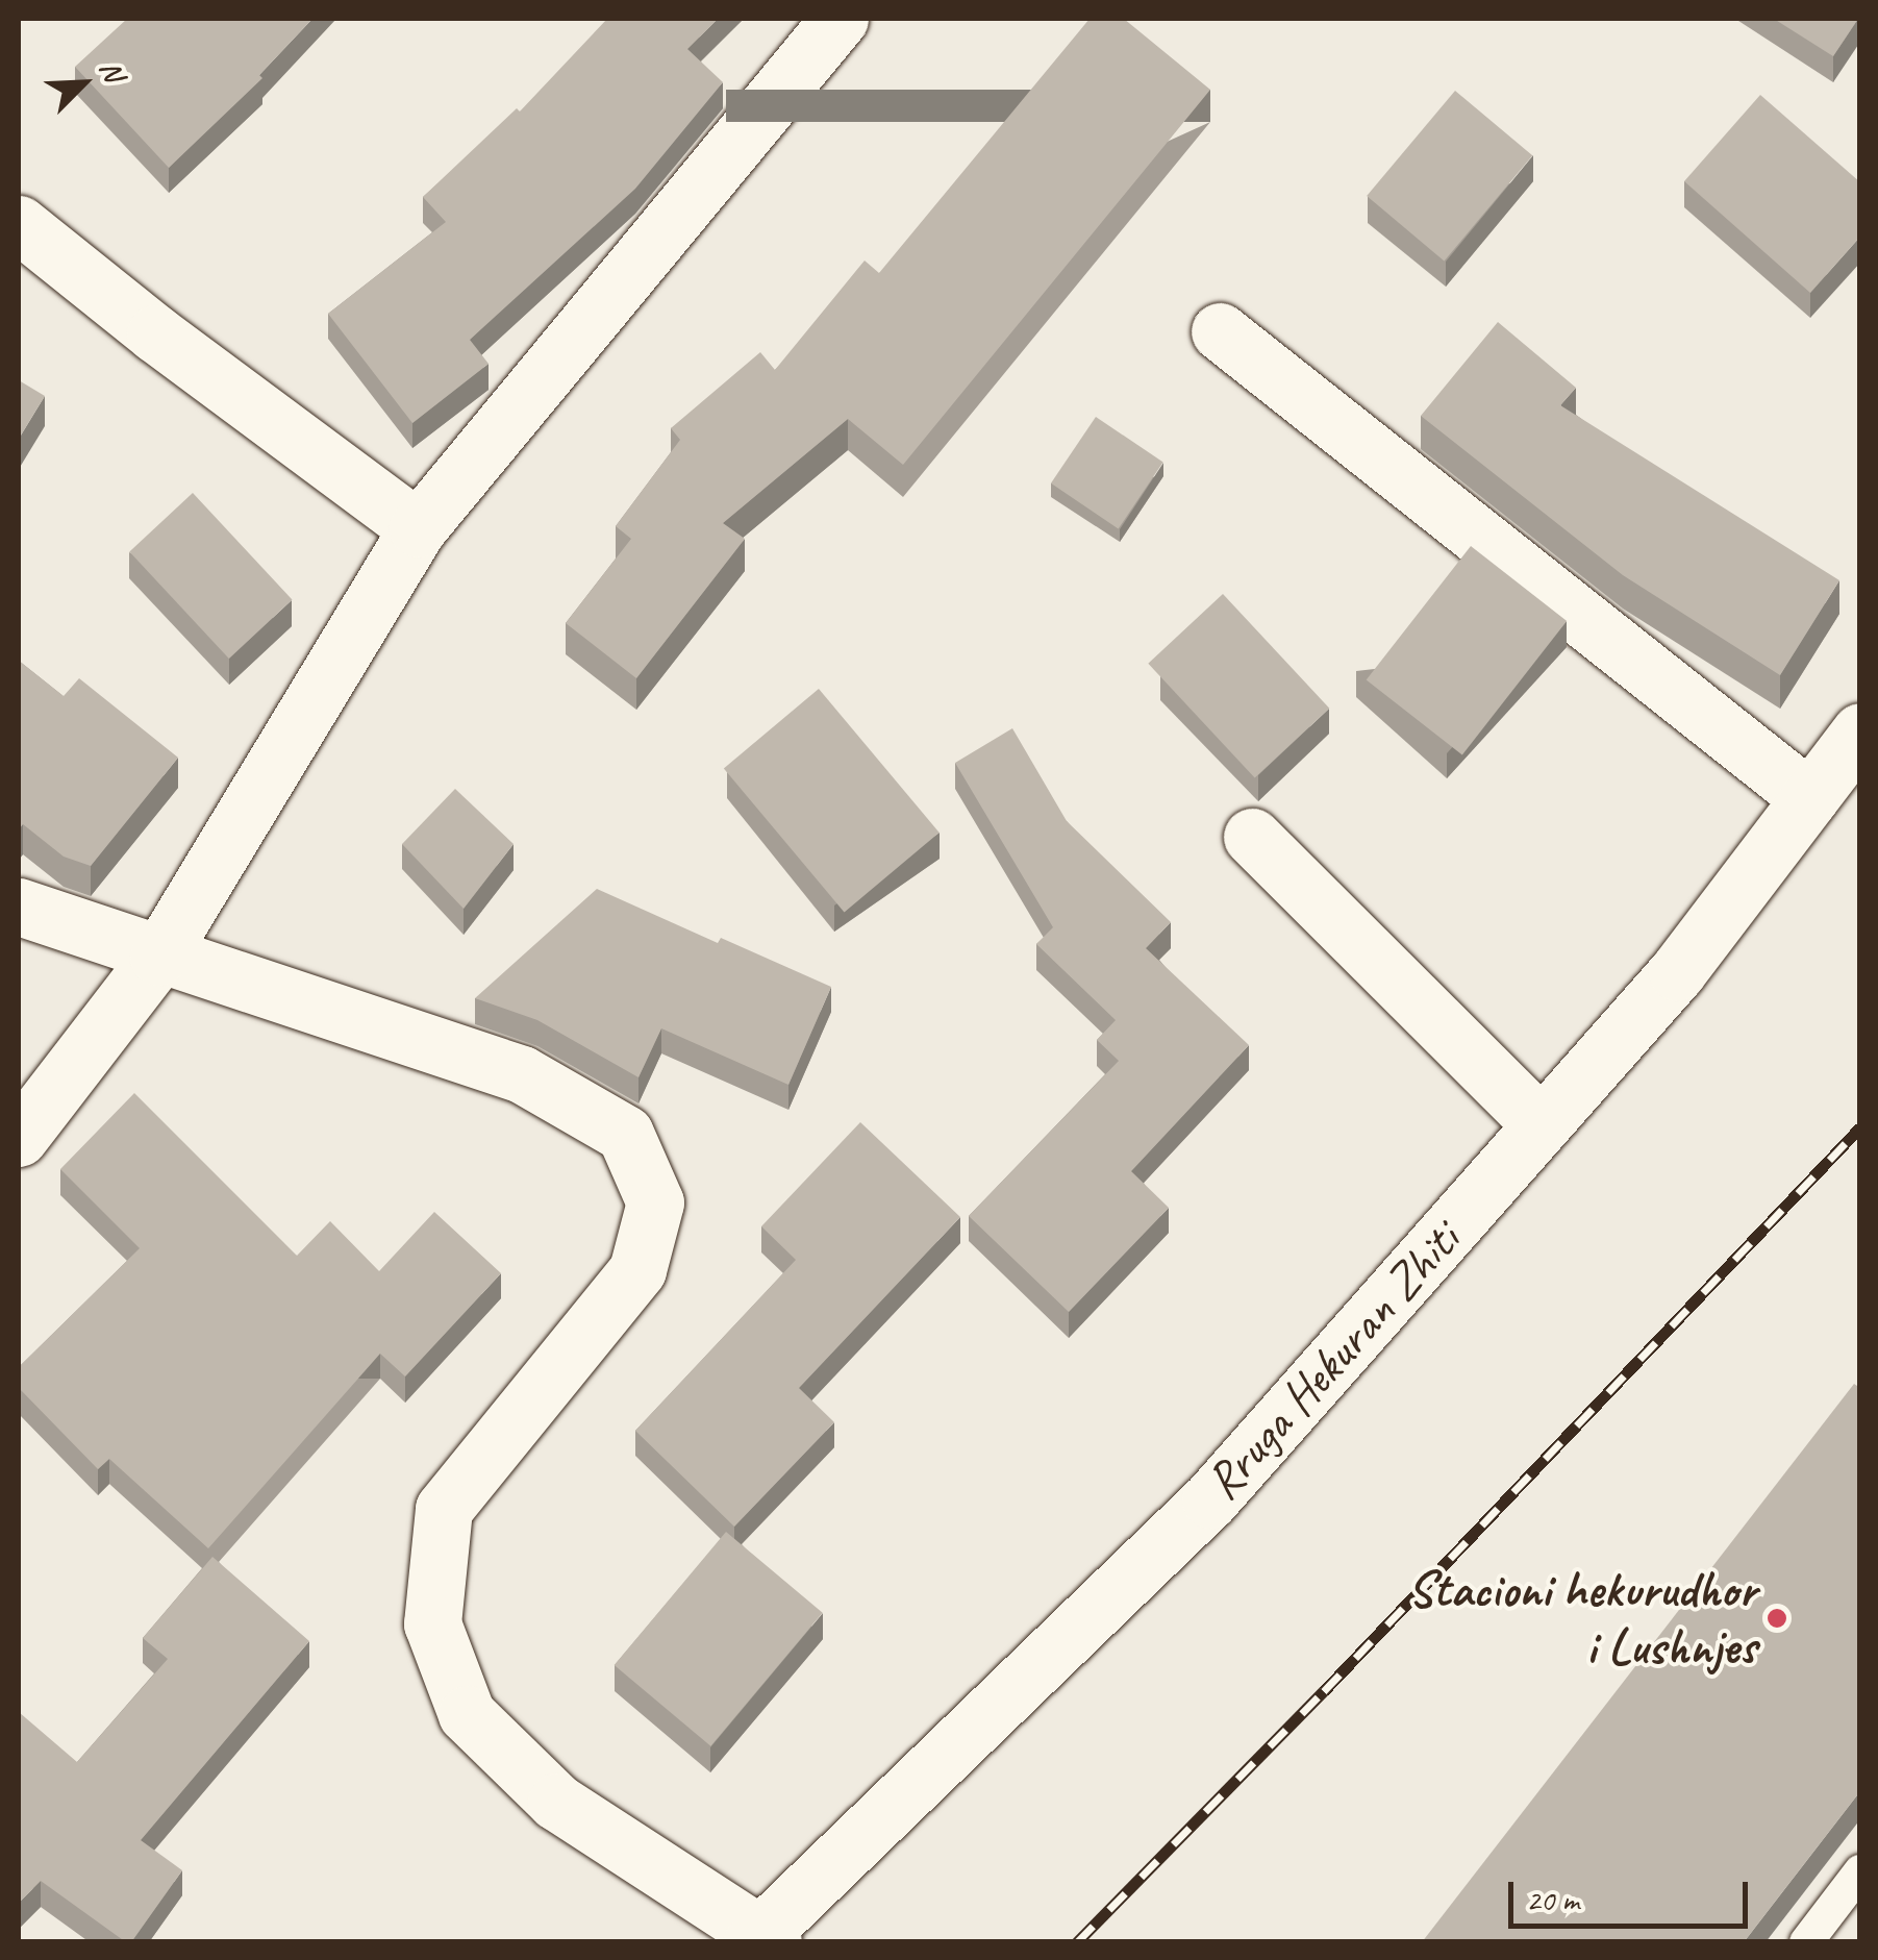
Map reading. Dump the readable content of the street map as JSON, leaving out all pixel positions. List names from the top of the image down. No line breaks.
{"streets":{"street":["Rruga Hekuran Zhiti"]},"places":["Stacioni hekurudhor i Lushnjes"],"scale_bar":"20 m","north":"top right"}
